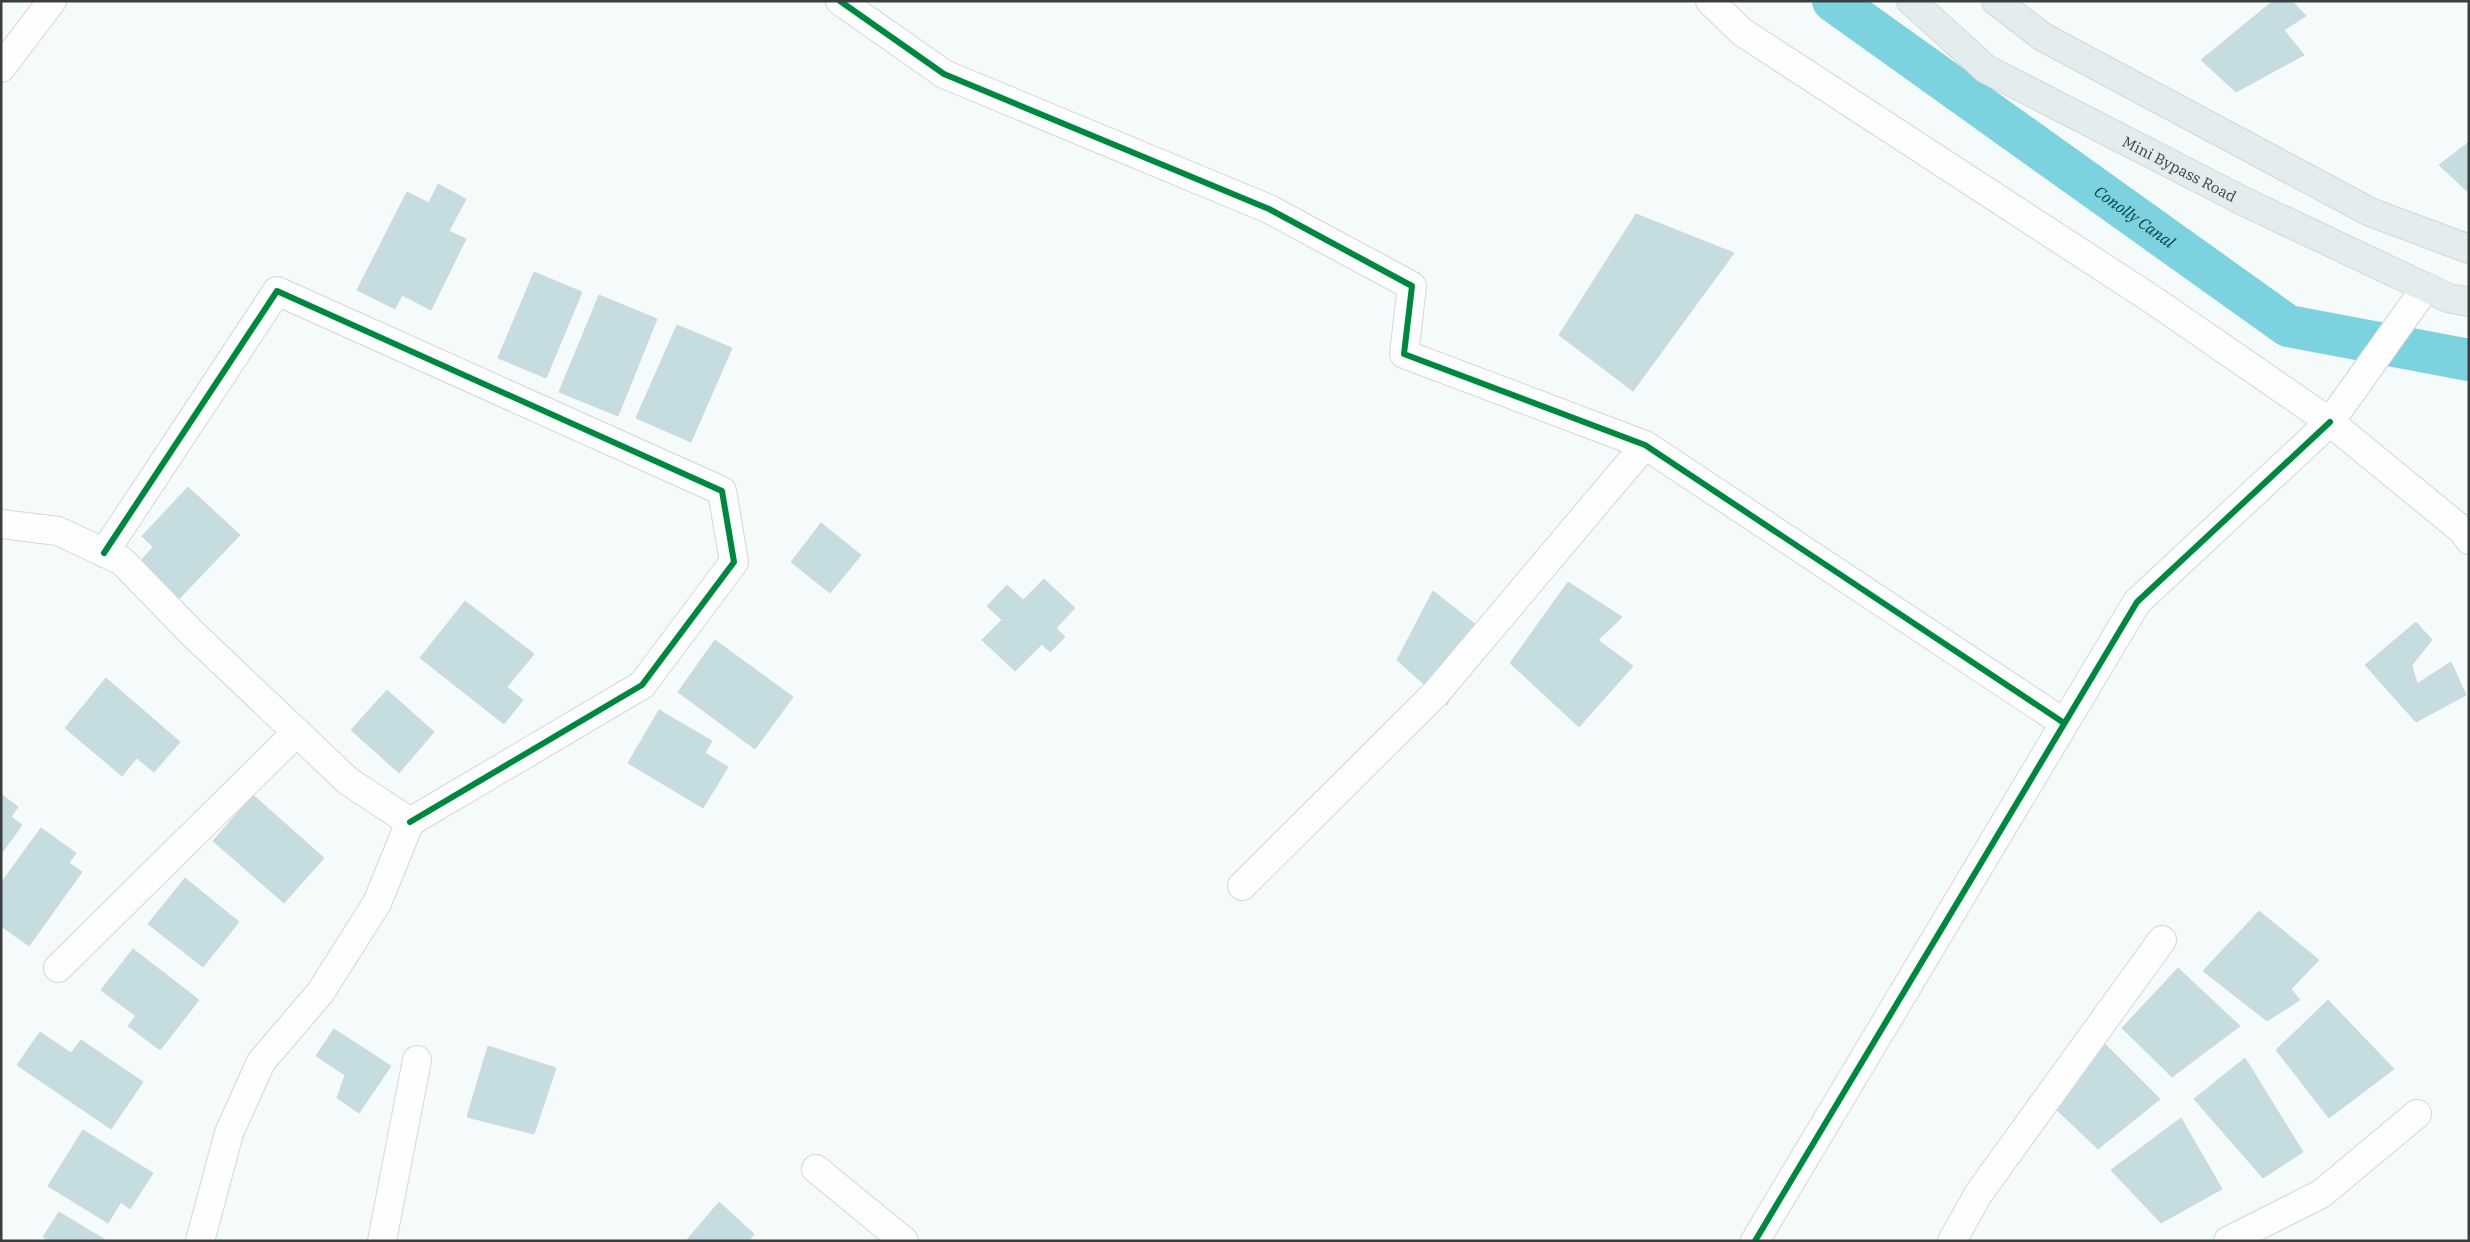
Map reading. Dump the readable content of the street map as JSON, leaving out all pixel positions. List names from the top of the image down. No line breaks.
{"streets":{"main road":["Mini Bypass Road"]},"water":["Conolly Canal"]}
